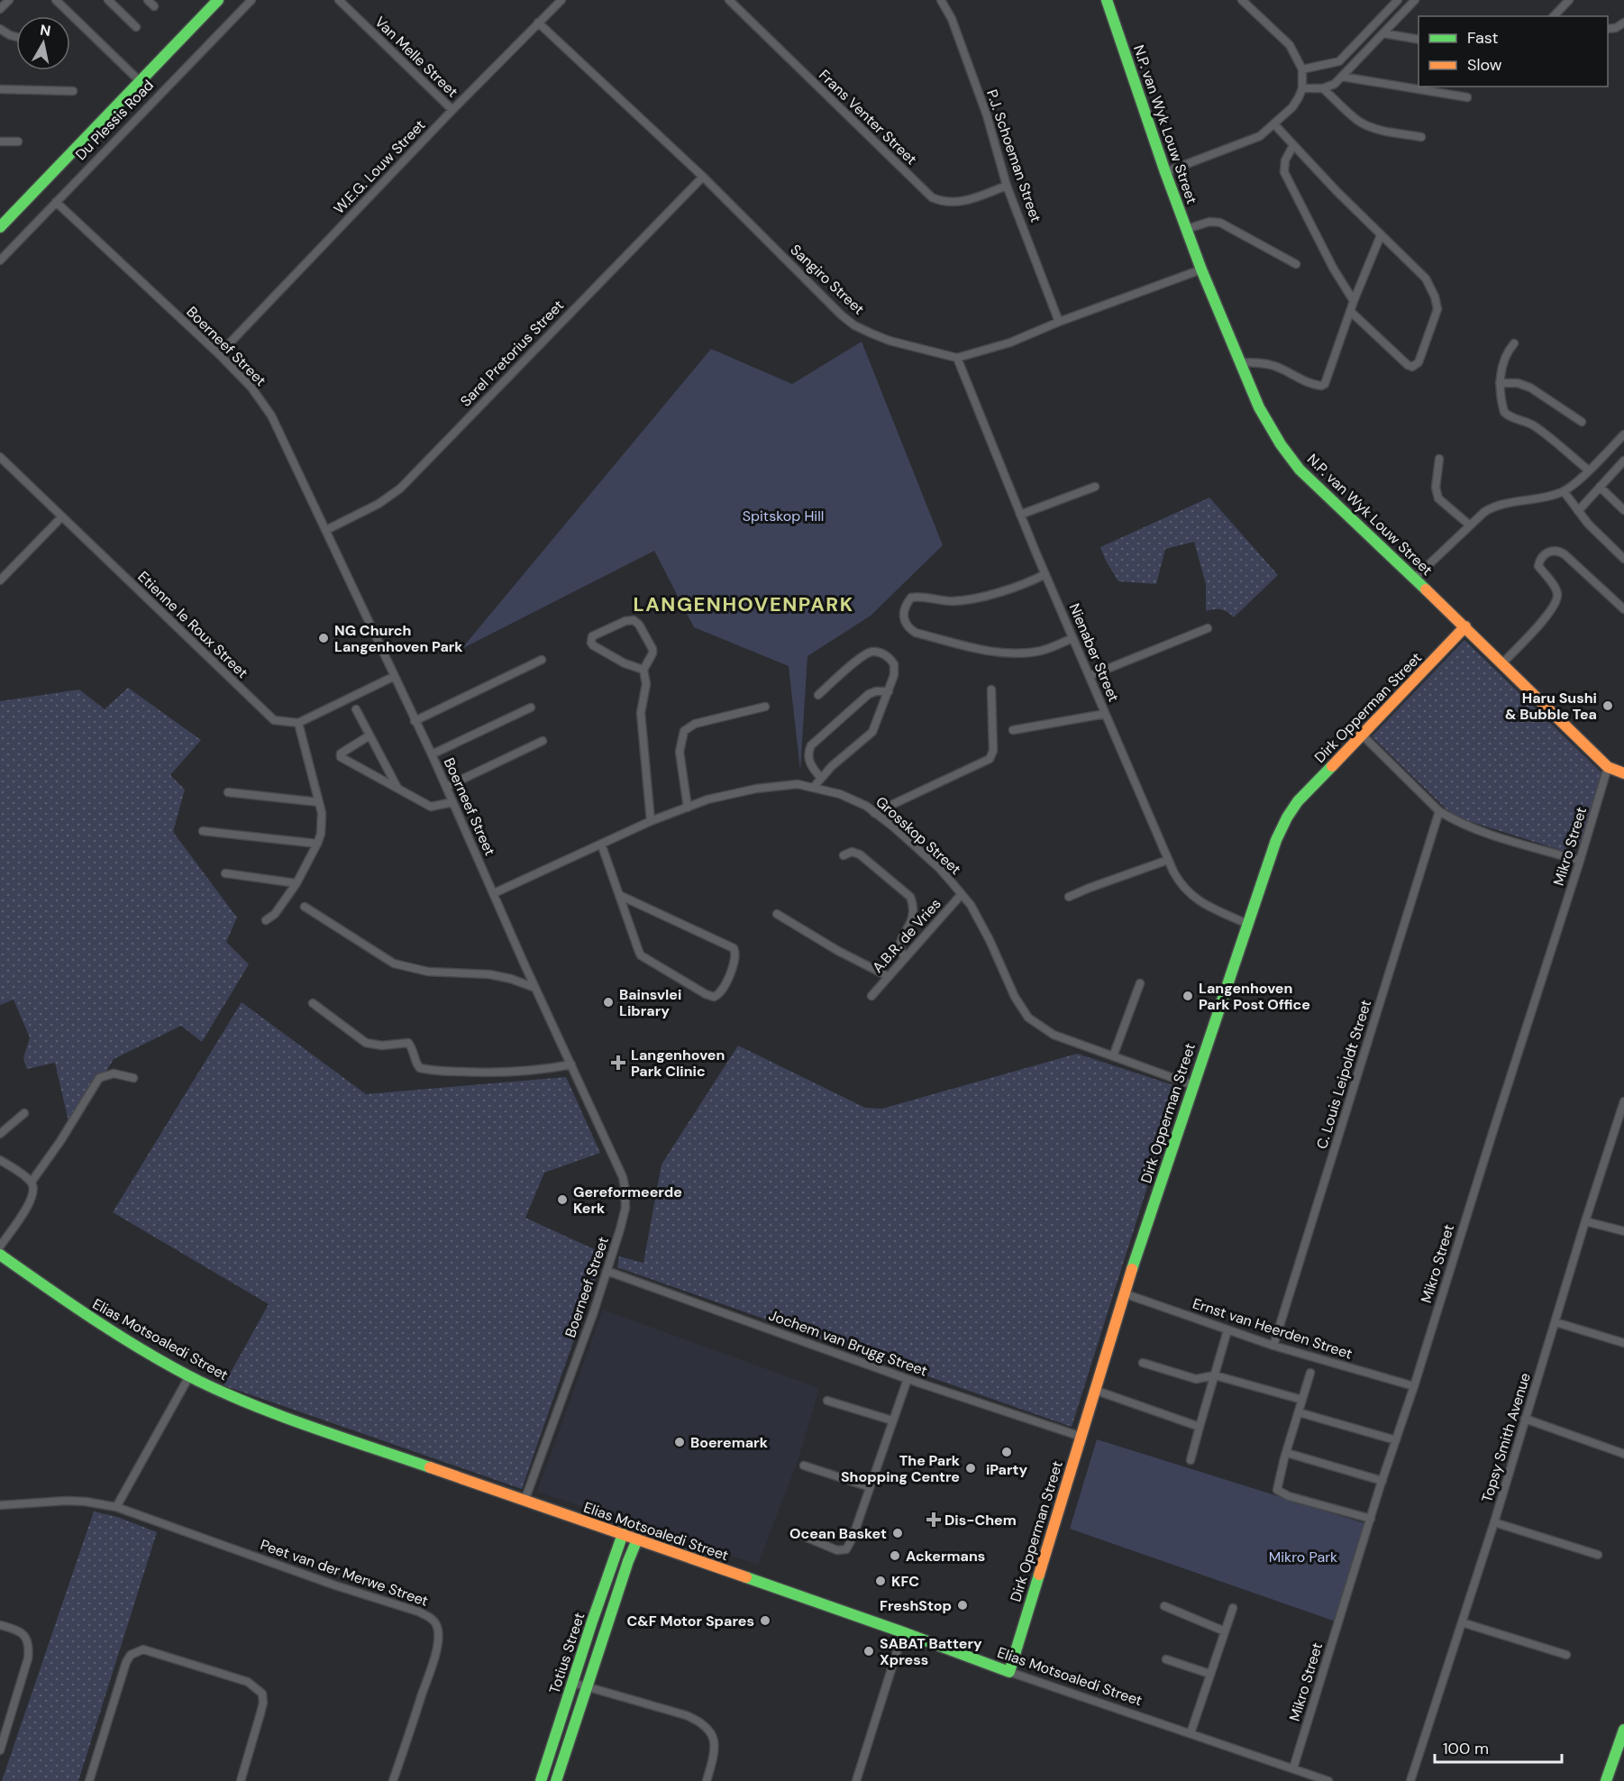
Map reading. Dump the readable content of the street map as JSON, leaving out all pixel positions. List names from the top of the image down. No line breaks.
{"streets":{"main road":["Du Plessis Road","N.P. van Wyk Louw Street","Dirk Opperman Street","Elias Motsoaledi Street","Totius Street"],"street":["Van Melle Street","Frans Venter Street","P.J. Schoeman Street","W.E.G. Louw Street","Sangiro Street","Boerneef Street","Sarel Pretorius Street","Etienne le Roux Street","Nienaber Street","Grosskop Street","Mikro Street","A.B.R. de Vries","C. Louis Leipoldt Street","Ernst van Heerden Street","Jochem van Brugg Street","Topsy Smith Avenue","Peet van der Merwe Street"]},"crossings":[["Van Melle Street","W.E.G. Louw Street"],["Frans Venter Street","P.J. Schoeman Street"],["Du Plessis Road","Boerneef Street"],["N.P. van Wyk Louw Street","Dirk Opperman Street"],["N.P. van Wyk Louw Street","Mikro Street"],["W.E.G. Louw Street","Sangiro Street"],["W.E.G. Louw Street","Boerneef Street"],["Sangiro Street","Sarel Pretorius Street"],["Sangiro Street","Nienaber Street"],["Boerneef Street","Sarel Pretorius Street"],["Boerneef Street","Grosskop Street"],["Boerneef Street","Elias Motsoaledi Street"],["Boerneef Street","Jochem van Brugg Street"],["Nienaber Street","Dirk Opperman Street"],["Dirk Opperman Street","Grosskop Street"],["Dirk Opperman Street","Ernst van Heerden Street"],["Dirk Opperman Street","Elias Motsoaledi Street"],["Dirk Opperman Street","Jochem van Brugg Street"],["Grosskop Street","A.B.R. de Vries"],["Mikro Street","Ernst van Heerden Street"],["Mikro Street","Elias Motsoaledi Street"],["C. Louis Leipoldt Street","Ernst van Heerden Street"],["Elias Motsoaledi Street","Totius Street"]],"districts":["LANGENHOVENPARK"],"parks":["Spitskop Hill","Mikro Park"],"places":{"other":["NG Church Langenhoven Park","Haru Sushi & Bubble Tea","Langenhoven Park Post Office","Bainsvlei Library","Gereformeerde Kerk","Boeremark","iParty","The Park Shopping Centre","Ocean Basket","Ackermans","KFC","FreshStop","C&F Motor Spares","SABAT Battery Xpress"],"health":["Langenhoven Park Clinic","Dis-Chem"]},"legend":["Fast","Slow"],"scale_bar":"100 m","north":"top"}
